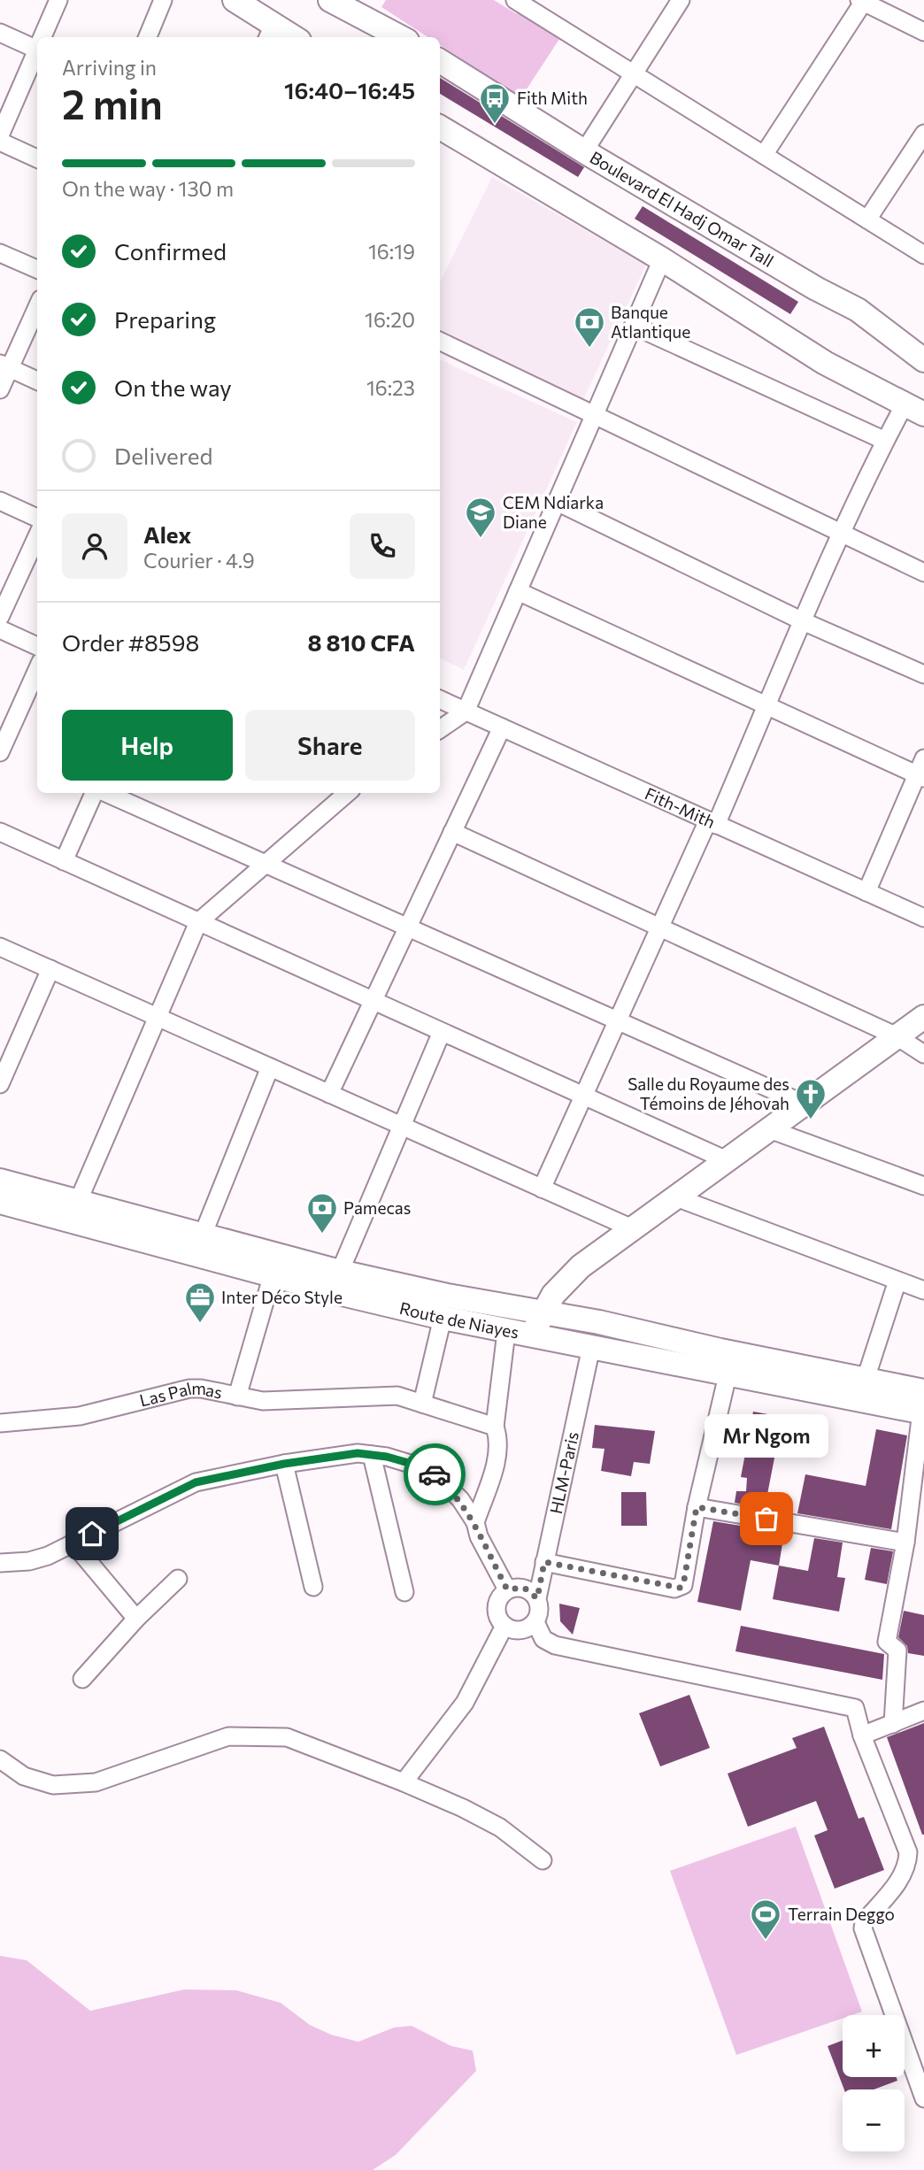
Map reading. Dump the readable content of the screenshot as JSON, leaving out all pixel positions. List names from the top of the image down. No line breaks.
{"streets":{"main road":["Boulevard El Hadj Omar Tall","Route de Niayes"],"street":["Fith-Mith","Las Palmas","HLM-Paris"]},"crossings":[["Route de Niayes","Las Palmas"],["Route de Niayes","HLM-Paris"]],"places":{"bus stop":["Fith Mith"],"bank":["Banque Atlantique","Pamecas"],"school or university":["CEM Ndiarka Diane"],"church":["Salle du Royaume des Témoins de Jéhovah"],"office":["Inter Déco Style"],"other":["Mr Ngom"],"sports":["Terrain Deggo"]},"page":{"heading":["2 min","Arriving in","16:40–16:45"],"panel":["Alex","Courier · 4.9","Order #8598","8 810 CFA"],"bar":"On the way · 130 m","list":[["Confirmed","16:19"],["Preparing","16:20"],["On the way","16:23"],"Delivered"],"buttons":["Help","Share"],"bubble":"Mr Ngom","map_buttons":["+","−"]}}
